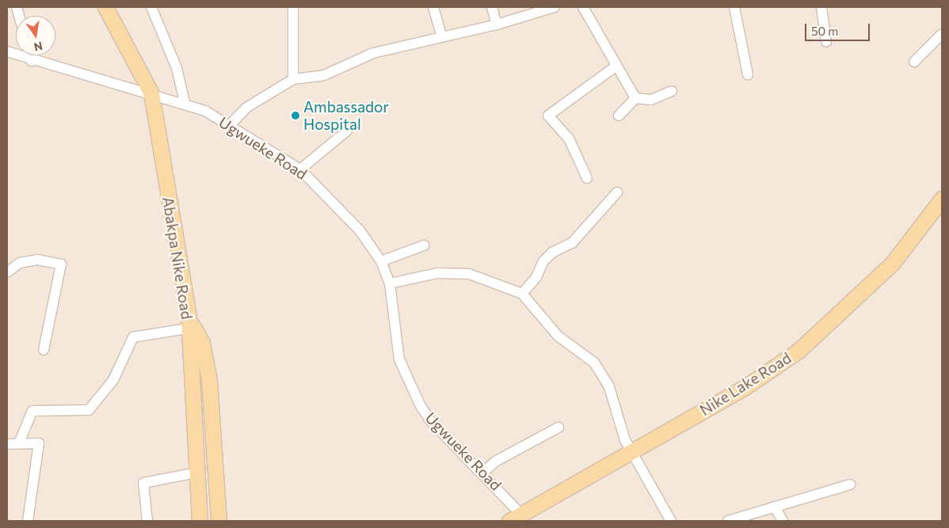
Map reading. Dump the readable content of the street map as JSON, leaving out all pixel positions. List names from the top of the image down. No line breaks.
{"streets":{"main road":["Abakpa Nike Road","Nike Lake Road"],"street":["Ugwueke Road"]},"crossings":[["Ugwueke Road","Abakpa Nike Road"],["Ugwueke Road","Nike Lake Road"]],"places":["Ambassador Hospital"],"scale_bar":"50 m","north":"bottom"}
